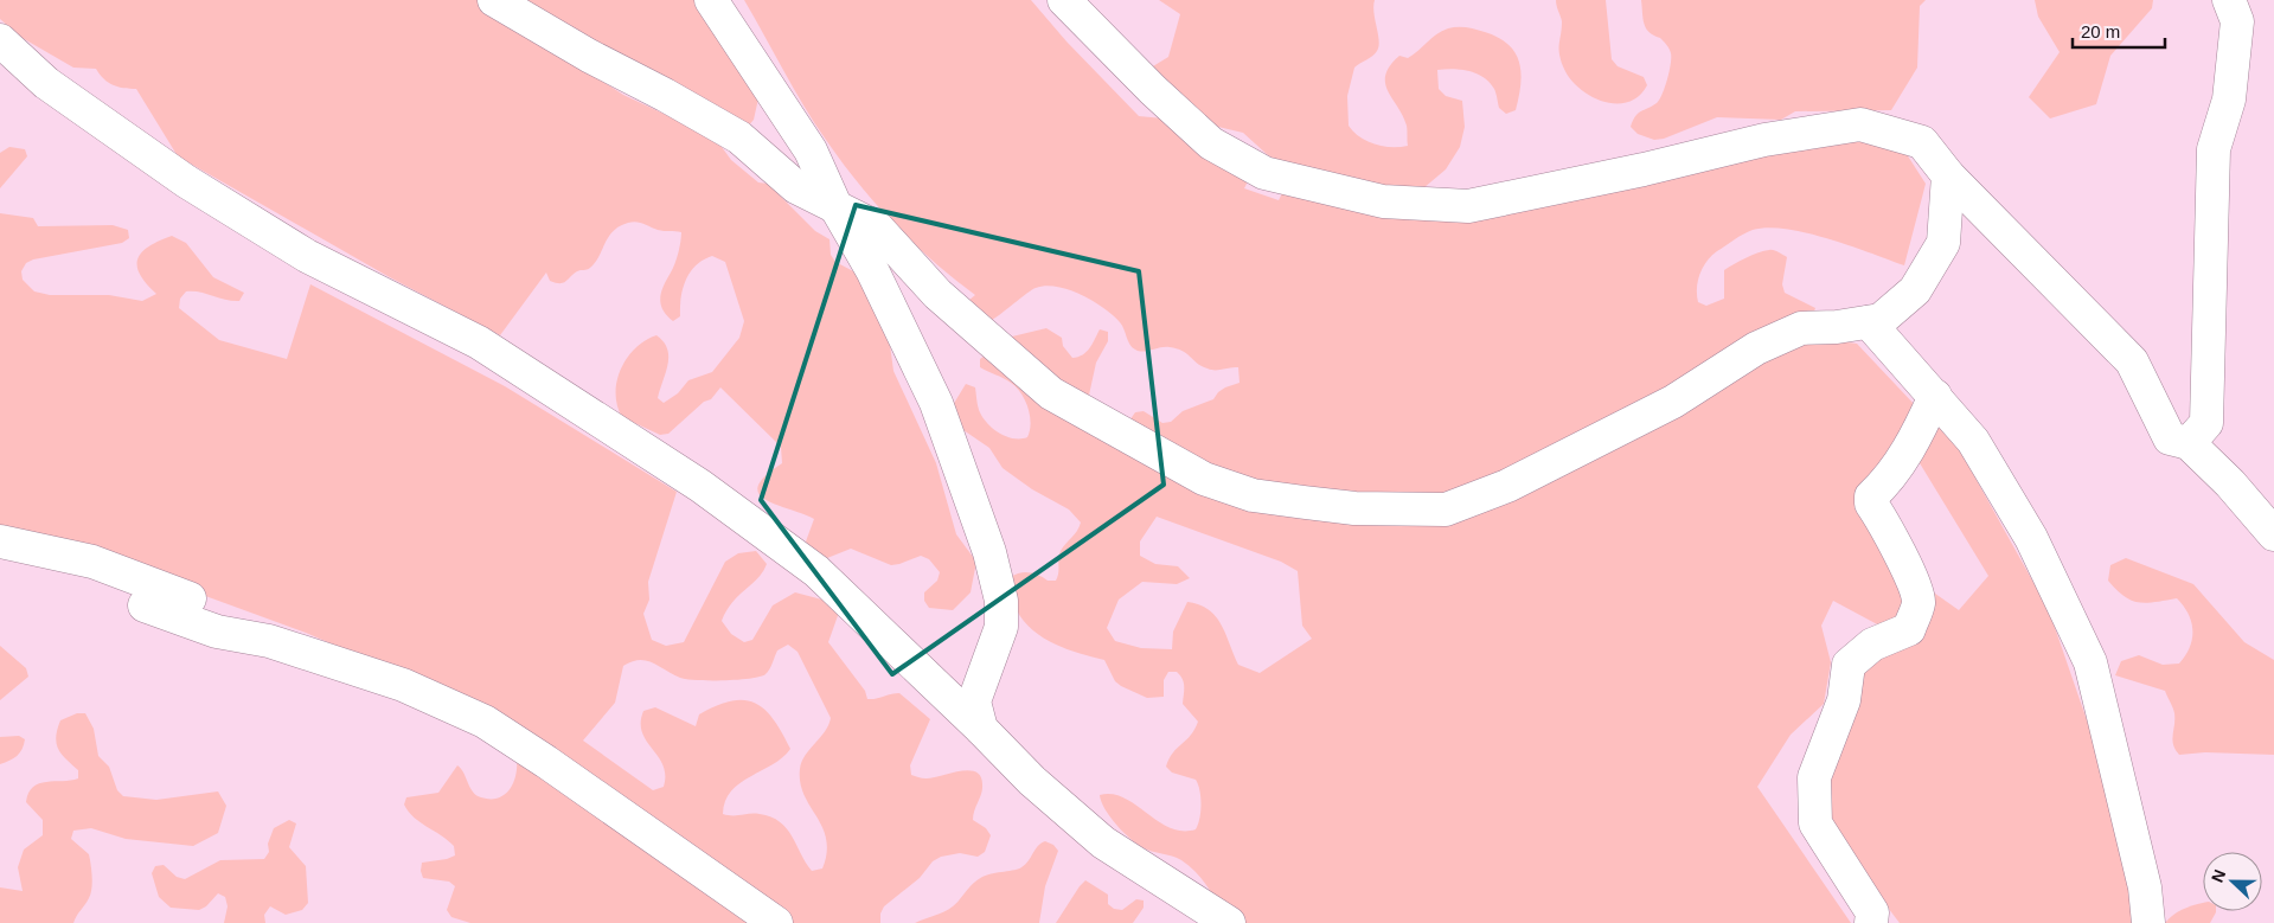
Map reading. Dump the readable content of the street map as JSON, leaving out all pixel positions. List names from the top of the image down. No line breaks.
{"scale_bar":"20 m","north":"left"}
